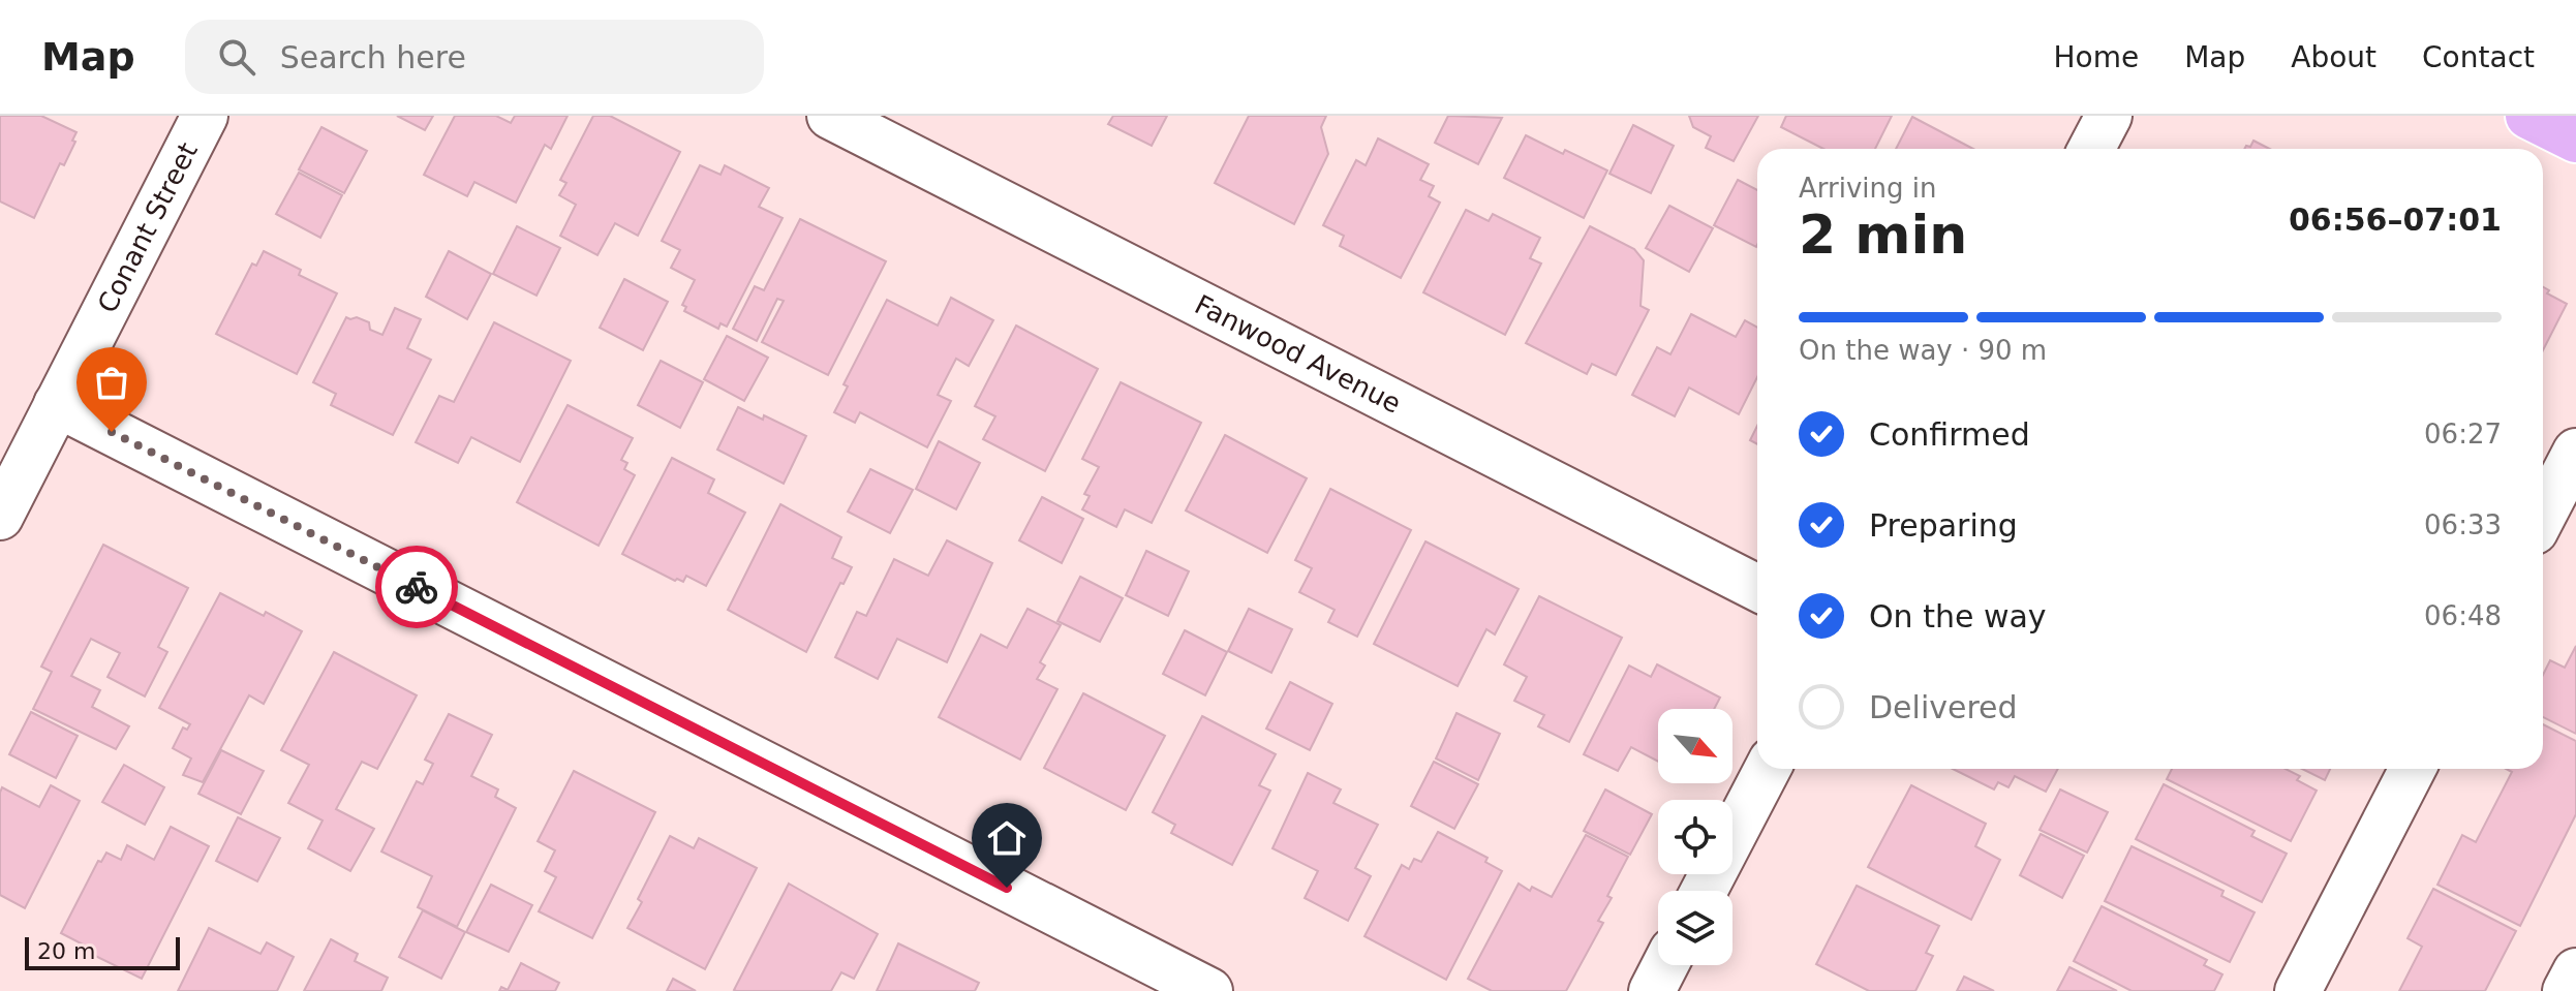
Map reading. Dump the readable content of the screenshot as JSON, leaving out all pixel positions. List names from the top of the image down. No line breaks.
{"streets":{"street":["Conant Street","Fanwood Avenue"]},"scale_bar":"20 m","north":"bottom right","page":{"header":"Map","search":"Search here","nav":["Home","Map","About","Contact"],"heading":["2 min","Arriving in","06:56–07:01"],"bar":"On the way · 90 m","list":[["Confirmed","06:27"],["Preparing","06:33"],["On the way","06:48"],"Delivered"],"scale":"20 m"}}
